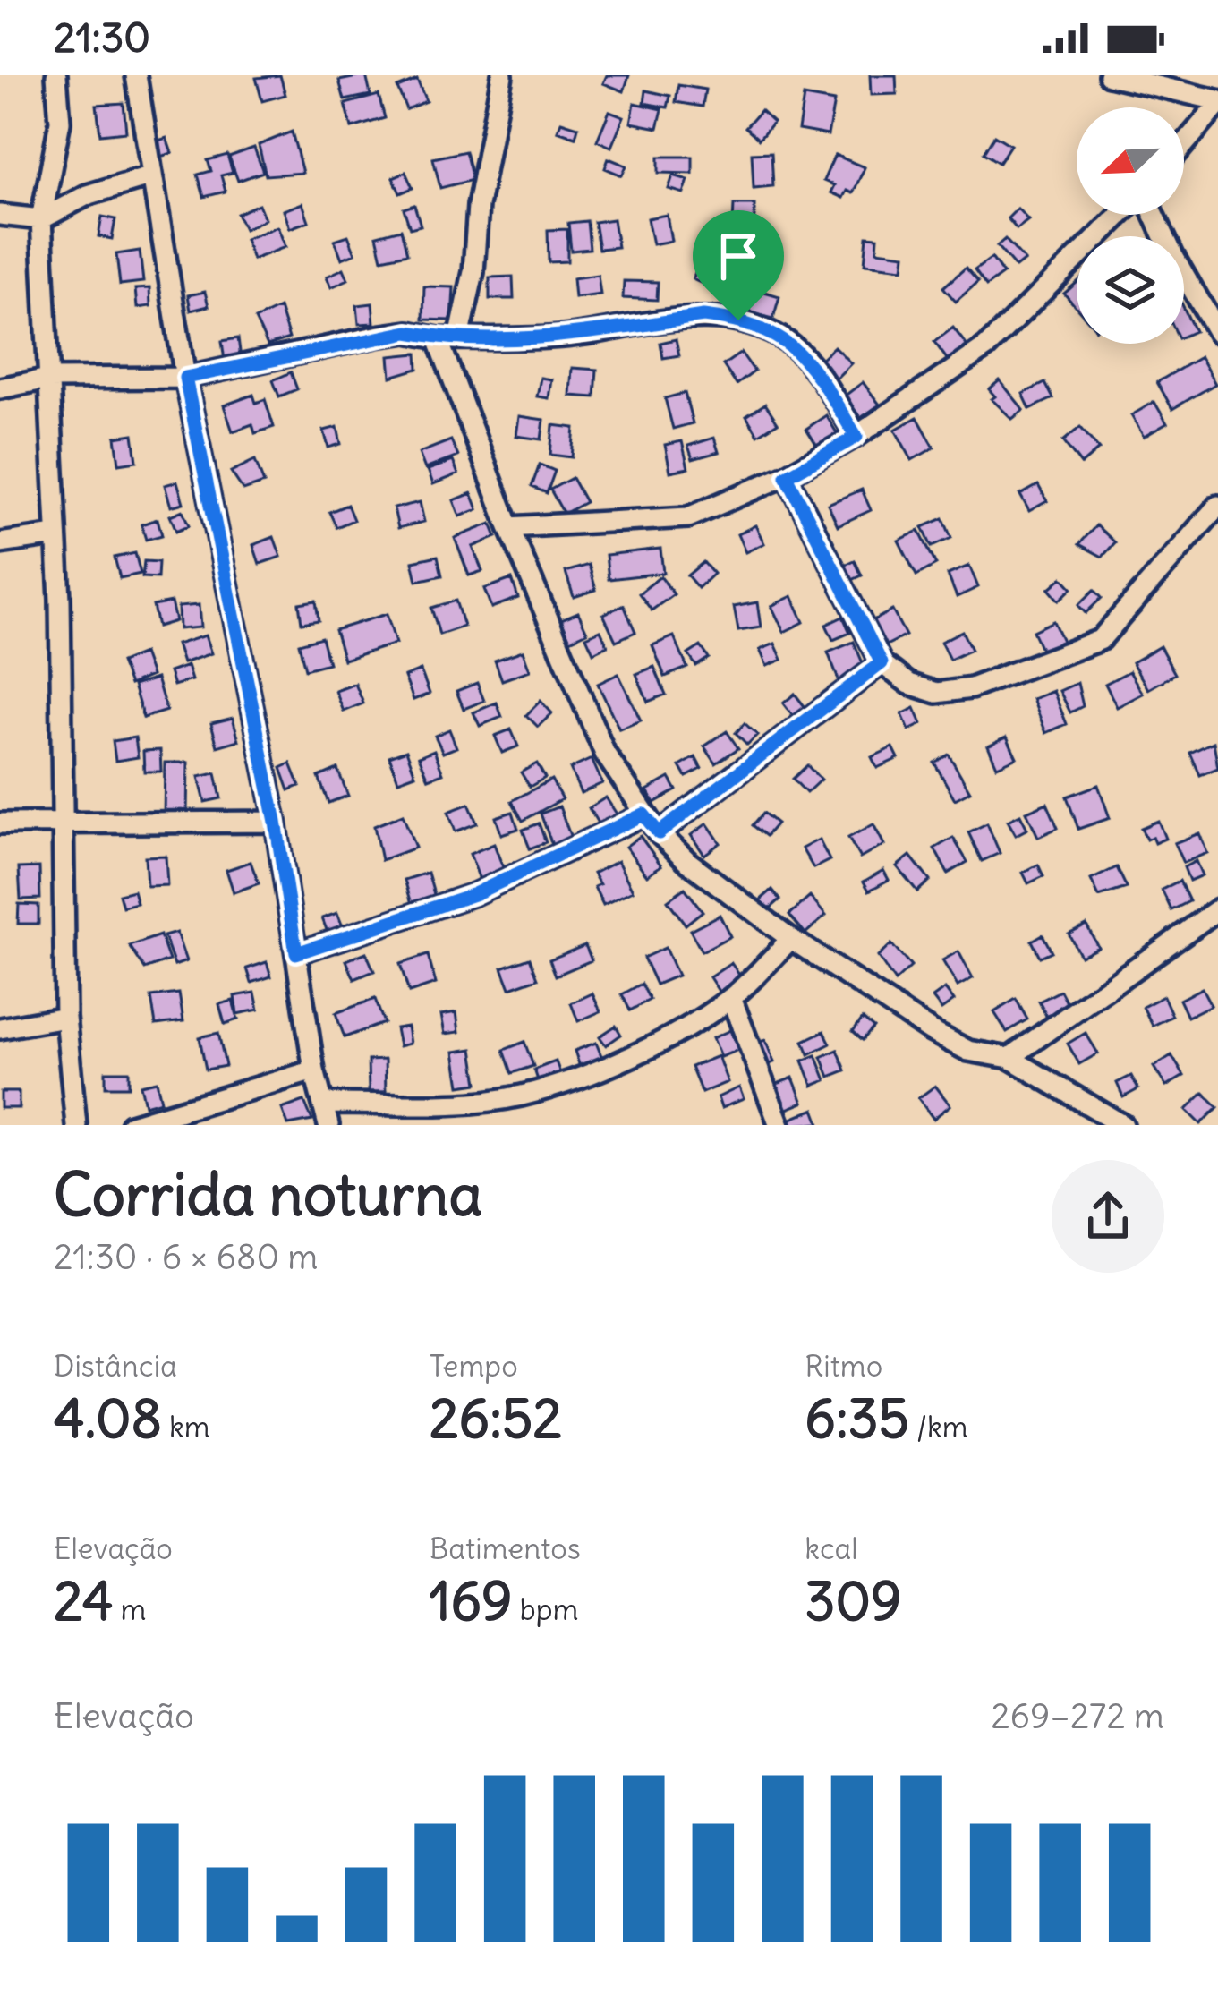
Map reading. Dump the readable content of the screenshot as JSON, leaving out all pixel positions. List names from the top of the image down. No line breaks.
{"north":"bottom left","page":{"status":"21:30","heading":["Corrida noturna","21:30 · 6 × 680 m"],"stats":[["Distância","4.08 km"],["Tempo","26:52"],["Ritmo","6:35 /km"],["Elevação","24 m"],["Batimentos","169 bpm"],["kcal","309"]],"chart":["Elevação","269–272 m"]}}
